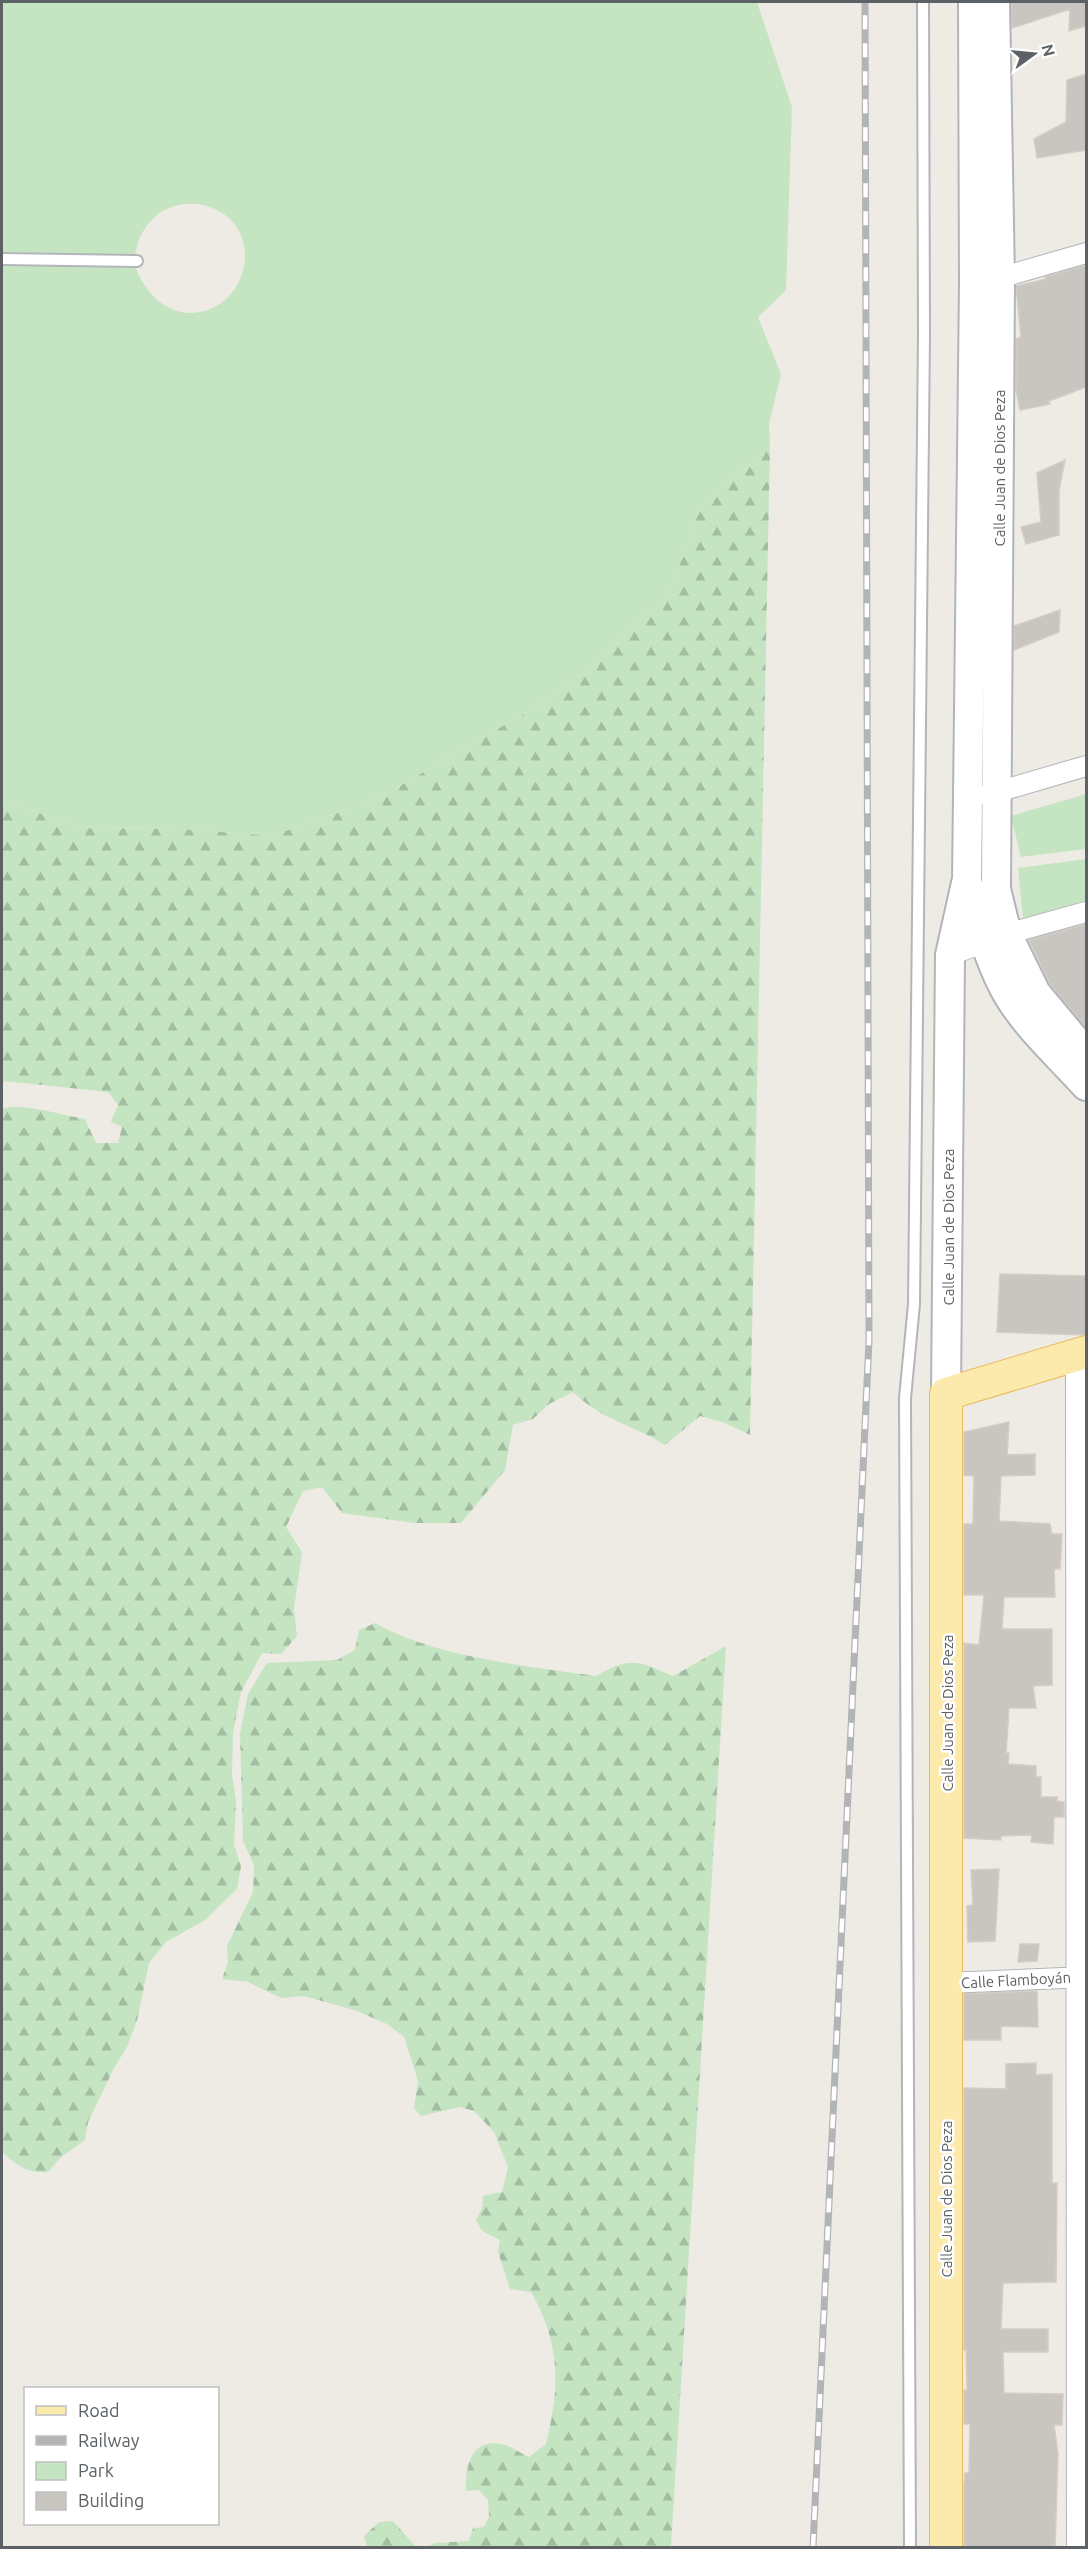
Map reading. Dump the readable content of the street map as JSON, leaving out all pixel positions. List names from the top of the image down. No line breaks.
{"streets":{"main road":["Calle Juan de Dios Peza"],"street":["Calle Flamboyán"]},"crossings":[["Calle Juan de Dios Peza","Calle Flamboyán"]],"legend":["Road","Railway","Park","Building"],"north":"right"}
